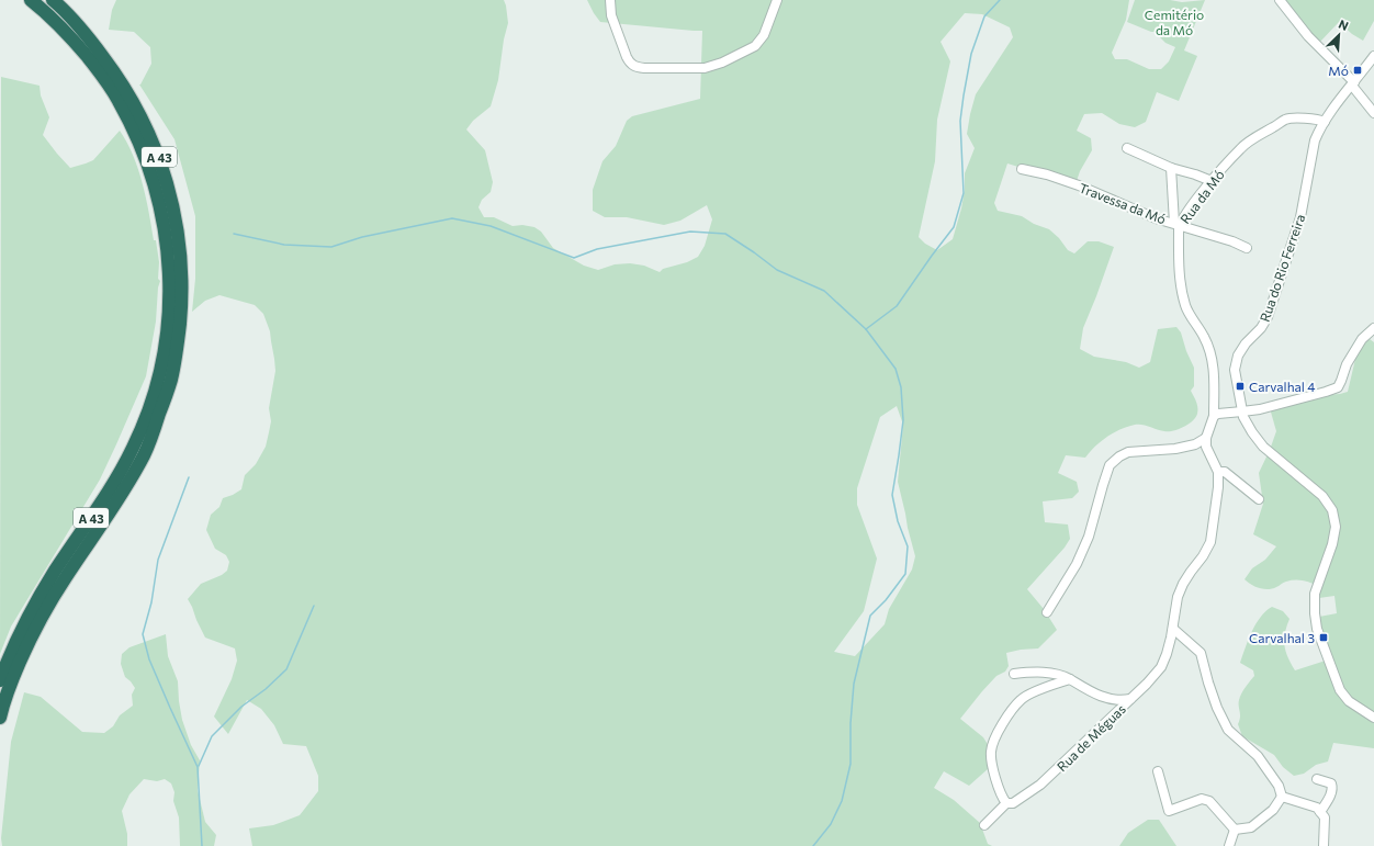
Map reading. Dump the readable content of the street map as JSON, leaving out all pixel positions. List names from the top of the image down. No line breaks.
{"streets":{"highway":["A 43"],"street":["Rua da Mó","Travessa da Mó","Rua do Rio Ferreira","Rua de Méguas"]},"crossings":[["Rua da Mó","Travessa da Mó"],["Rua da Mó","Rua do Rio Ferreira"]],"parks":["Cemitério da Mó"],"places":{"transit":["Mó","Carvalhal 4","Carvalhal 3"]},"north":"top right"}
